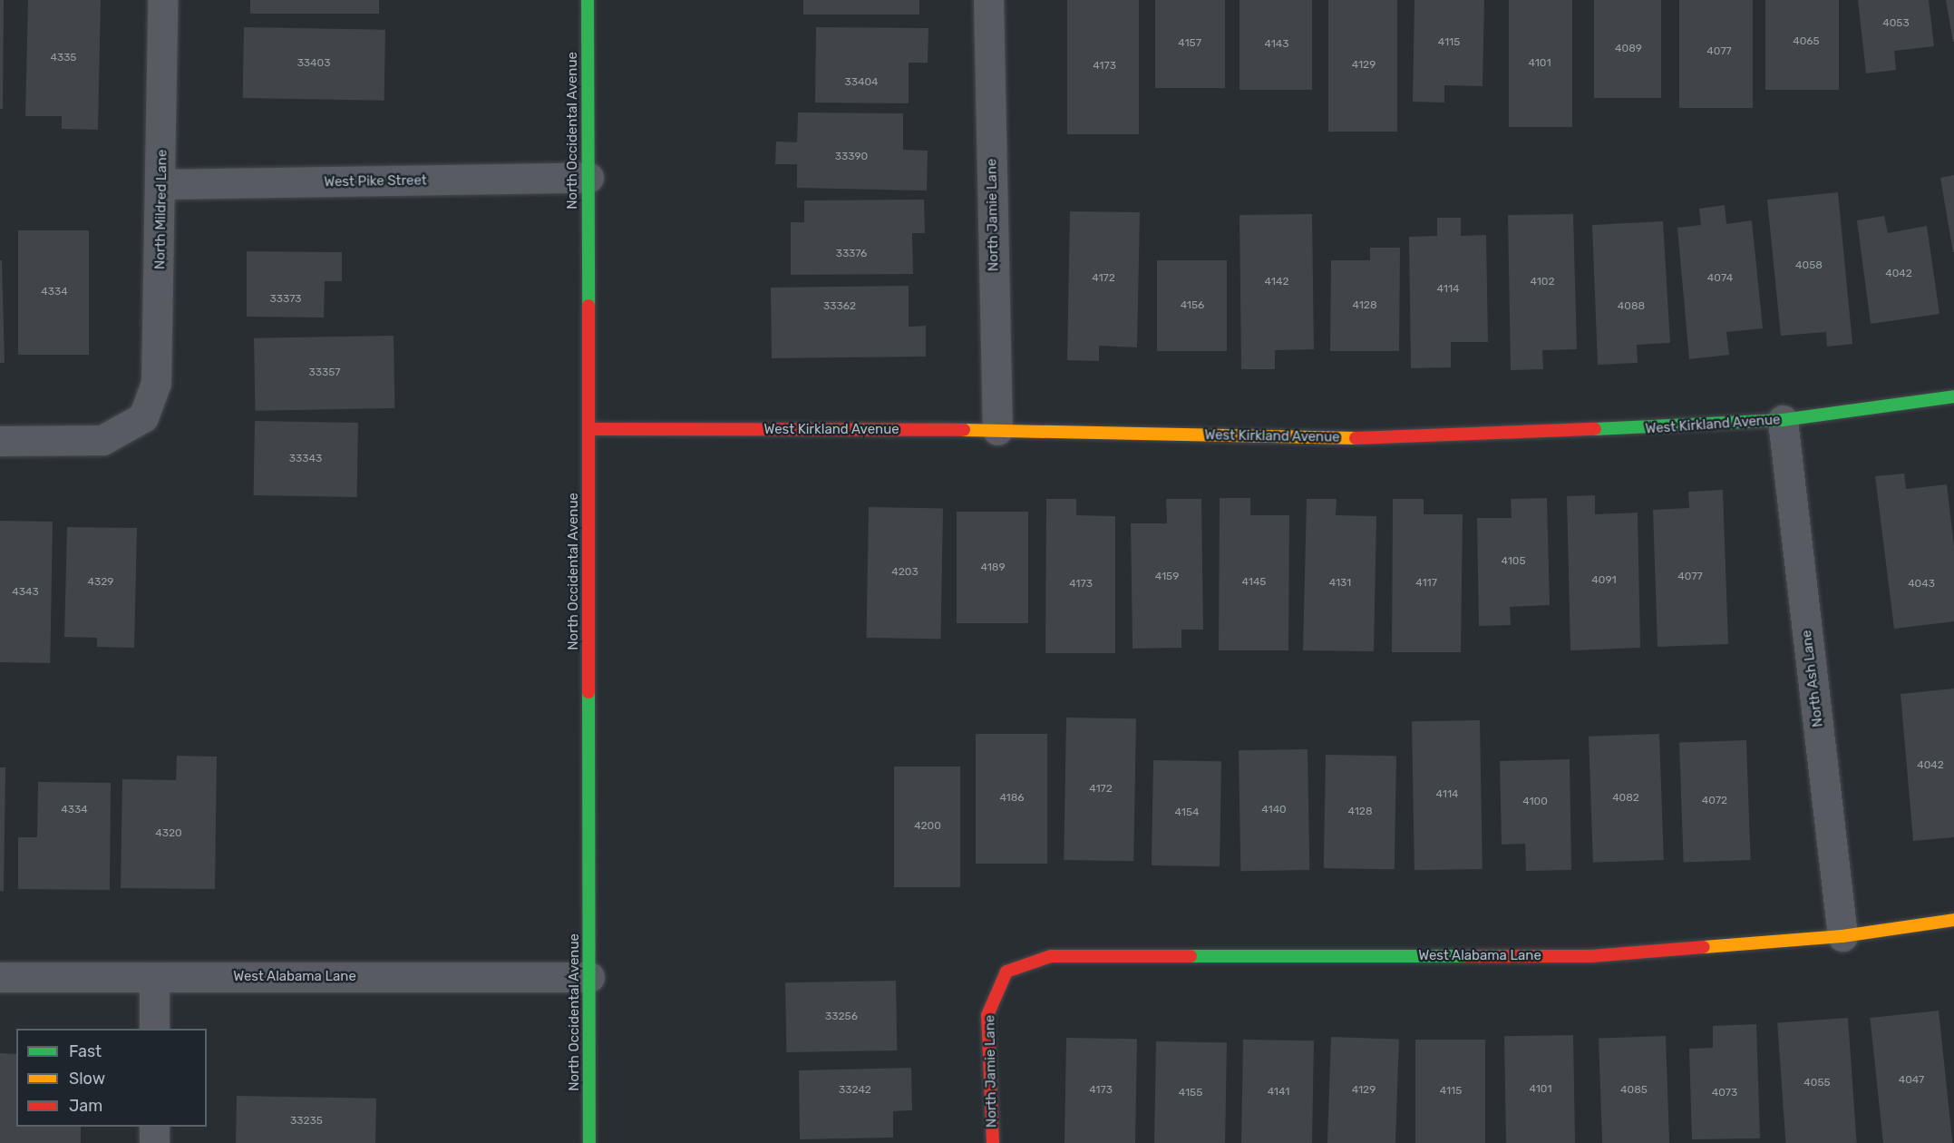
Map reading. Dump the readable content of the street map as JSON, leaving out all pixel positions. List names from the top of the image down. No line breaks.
{"streets":{"street":["North Occidental Avenue","West Pike Street","North Mildred Lane","North Jamie Lane","West Kirkland Avenue","North Ash Lane","West Alabama Lane"]},"crossings":[["North Occidental Avenue","West Pike Street"],["North Occidental Avenue","West Kirkland Avenue"],["North Occidental Avenue","West Alabama Lane"],["West Pike Street","North Mildred Lane"],["North Jamie Lane","West Kirkland Avenue"],["North Jamie Lane","West Alabama Lane"],["West Kirkland Avenue","North Ash Lane"],["North Ash Lane","West Alabama Lane"]],"house_numbers":["4053","4065","4115","4157","4143","4089","4077","4335","33403","4101","4129","4173","33404","33390","33376","4058","4042","4172","4074","4142","4102","4114","4334","33373","4156","4128","33362","4088","33357","33343","4105","4189","4203","4159","4077","4091","4329","4145","4131","4117","4173","4043","4343","4042","4172","4114","4186","4082","4072","4100","4334","4140","4128","4154","4200","4320","33256","4047","4055","4101","33242","4173","4129","4085","4115","4141","4155","4073","33235"],"legend":["Fast","Slow","Jam"]}
